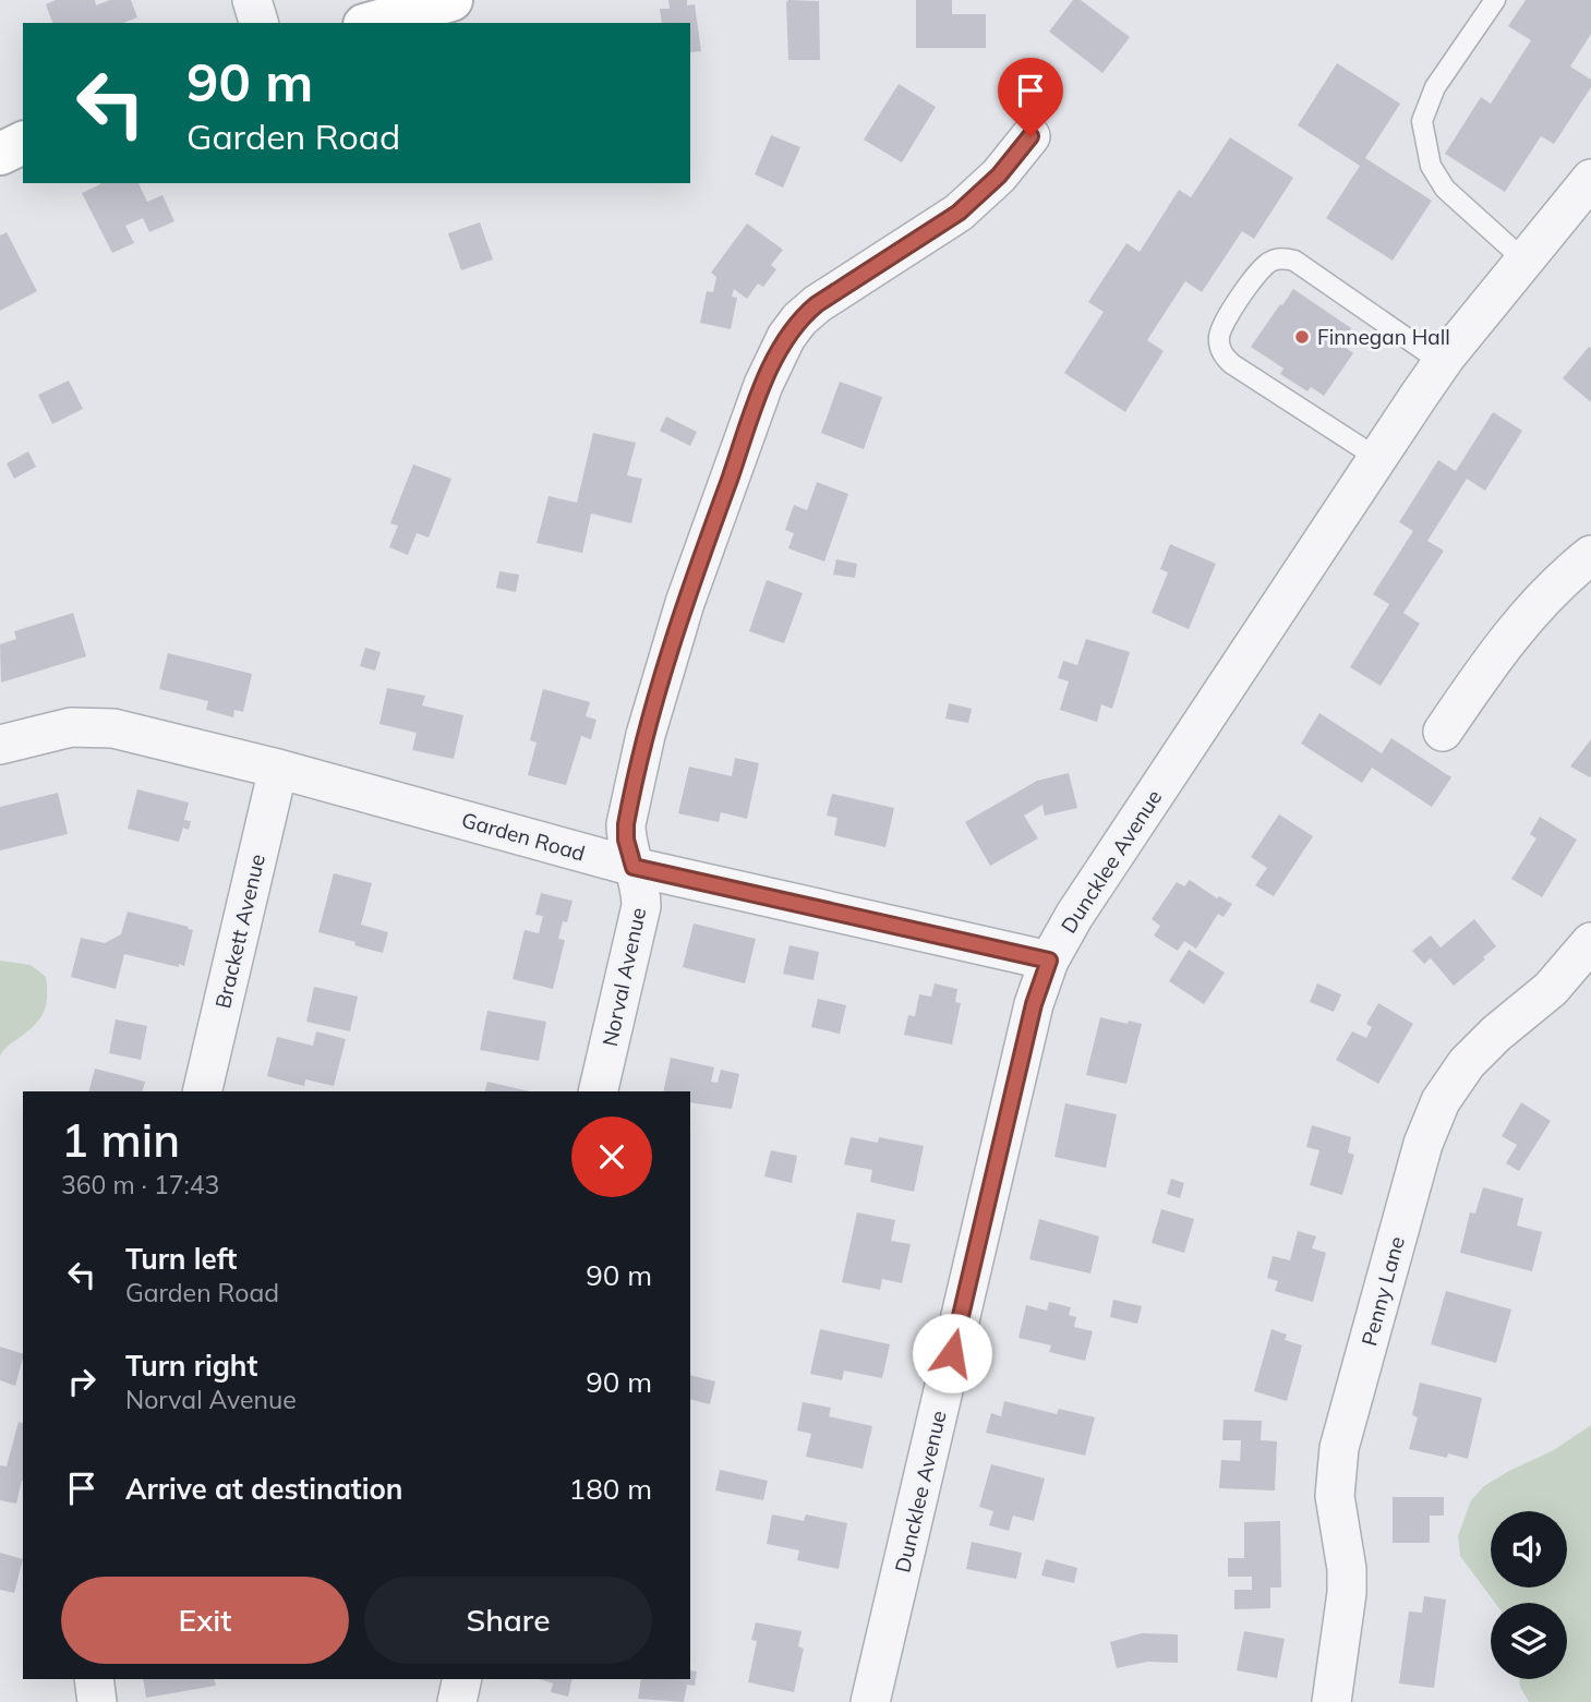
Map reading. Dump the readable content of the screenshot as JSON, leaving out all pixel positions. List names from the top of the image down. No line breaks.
{"streets":{"street":["Garden Road","Duncklee Avenue","Brackett Avenue","Norval Avenue","Penny Lane"]},"crossings":[["Garden Road","Duncklee Avenue"],["Garden Road","Brackett Avenue"],["Garden Road","Norval Avenue"]],"places":["Finnegan Hall"],"page":{"turn":["90 m","Garden Road"],"heading":["1 min","360 m · 17:43"],"list":[{"name":"Turn left","note":"Garden Road","value":"90 m"},{"name":"Turn right","note":"Norval Avenue","value":"90 m"},{"name":"Arrive at destination","value":"180 m"}],"buttons":["Exit","Share"]}}
